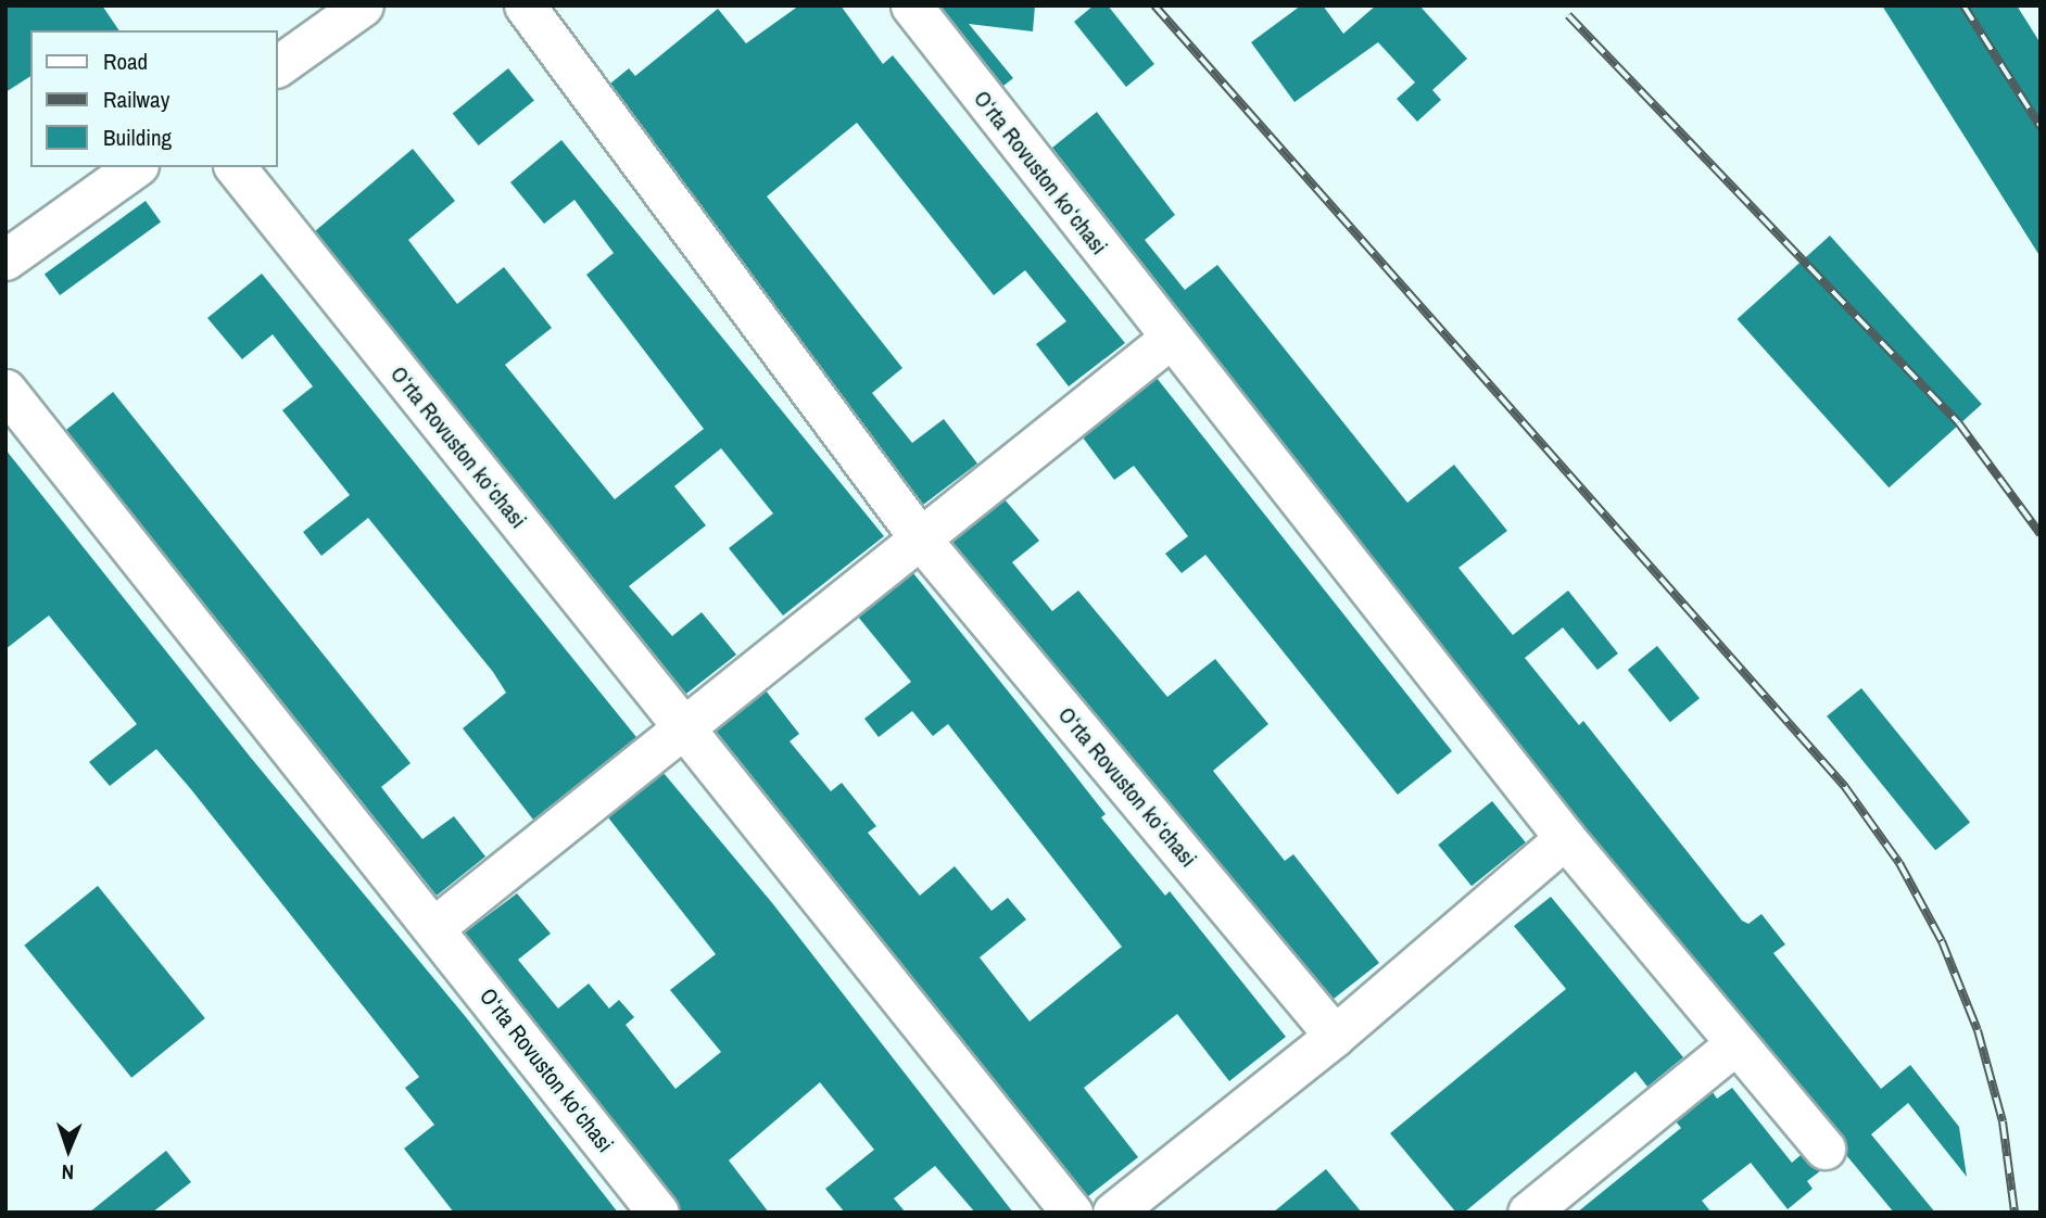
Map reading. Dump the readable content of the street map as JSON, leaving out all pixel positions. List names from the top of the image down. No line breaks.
{"streets":{"street":["Oʻrta Rovuston koʻchasi"]},"legend":["Road","Railway","Building"],"north":"bottom"}
